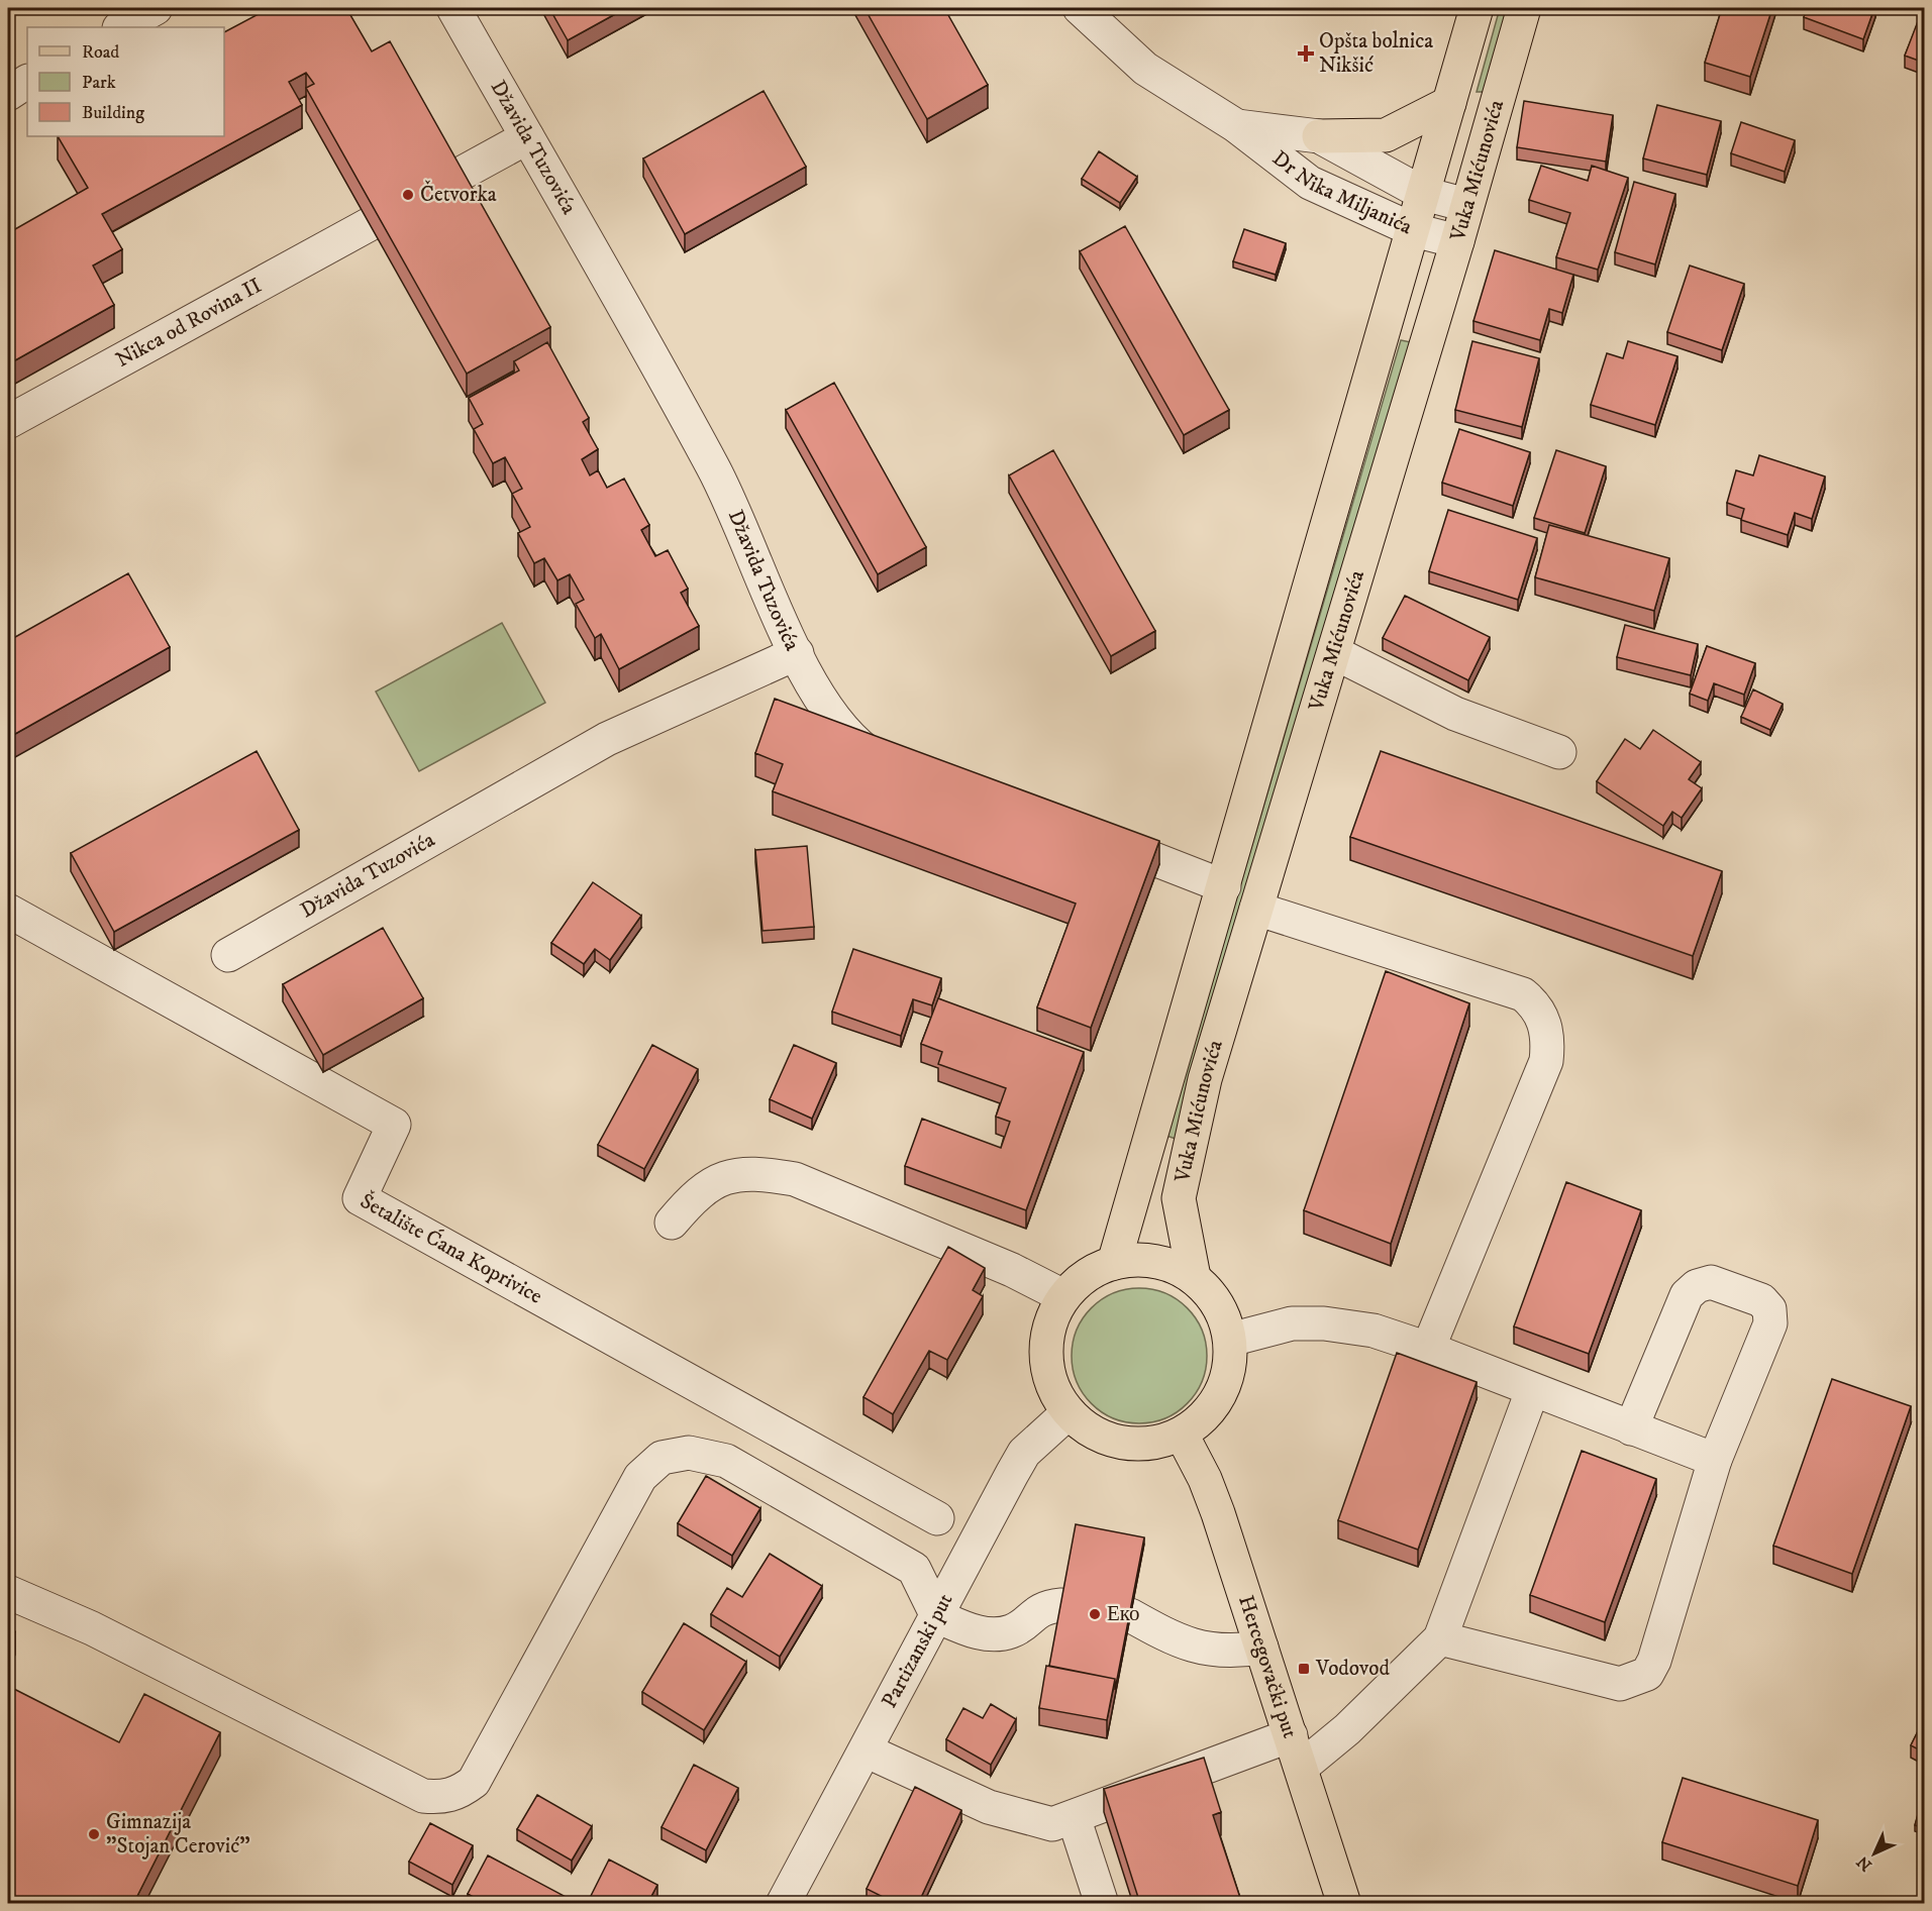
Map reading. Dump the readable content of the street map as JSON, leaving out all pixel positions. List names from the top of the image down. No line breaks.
{"streets":{"main road":["Vuka Mićunovića","Hercegovački put"],"street":["Džavida Tuzovića","Dr Nika Miljanića","Nikca od Rovina II","Šetalište Ćana Koprivice","Partizanski put"]},"crossings":[["Vuka Mićunovića","Dr Nika Miljanića"],["Vuka Mićunovića","Partizanski put"],["Vuka Mićunovića","Hercegovački put"],["Partizanski put","Hercegovački put"]],"places":{"health":["Opšta bolnica Nikšić"],"other":["Četvorka","Еко","Gimnazija \"Stojan Cerović\""],"transit":["Vodovod"]},"legend":["Road","Park","Building"],"north":"bottom left"}
